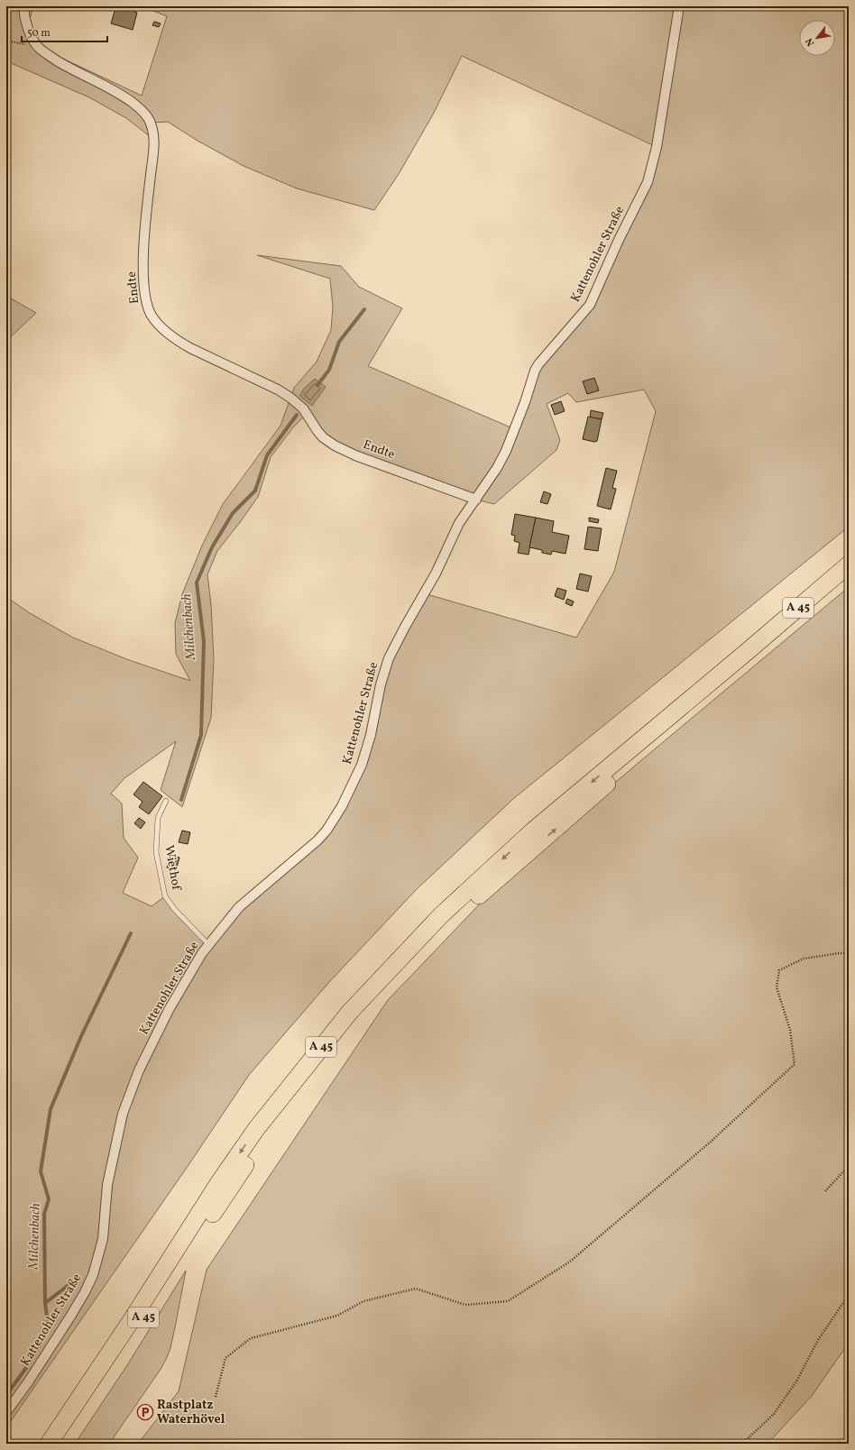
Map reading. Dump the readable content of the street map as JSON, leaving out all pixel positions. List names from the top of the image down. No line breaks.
{"streets":{"highway":["A 45"],"street":["Kattenohler Straße","Endte"],"lane":["Wiethof"]},"crossings":[["Kattenohler Straße","Endte"],["Kattenohler Straße","Wiethof"]],"water":["Milchenbach"],"places":{"parking":["Rastplatz Waterhövel"]},"scale_bar":"50 m","north":"bottom left"}
